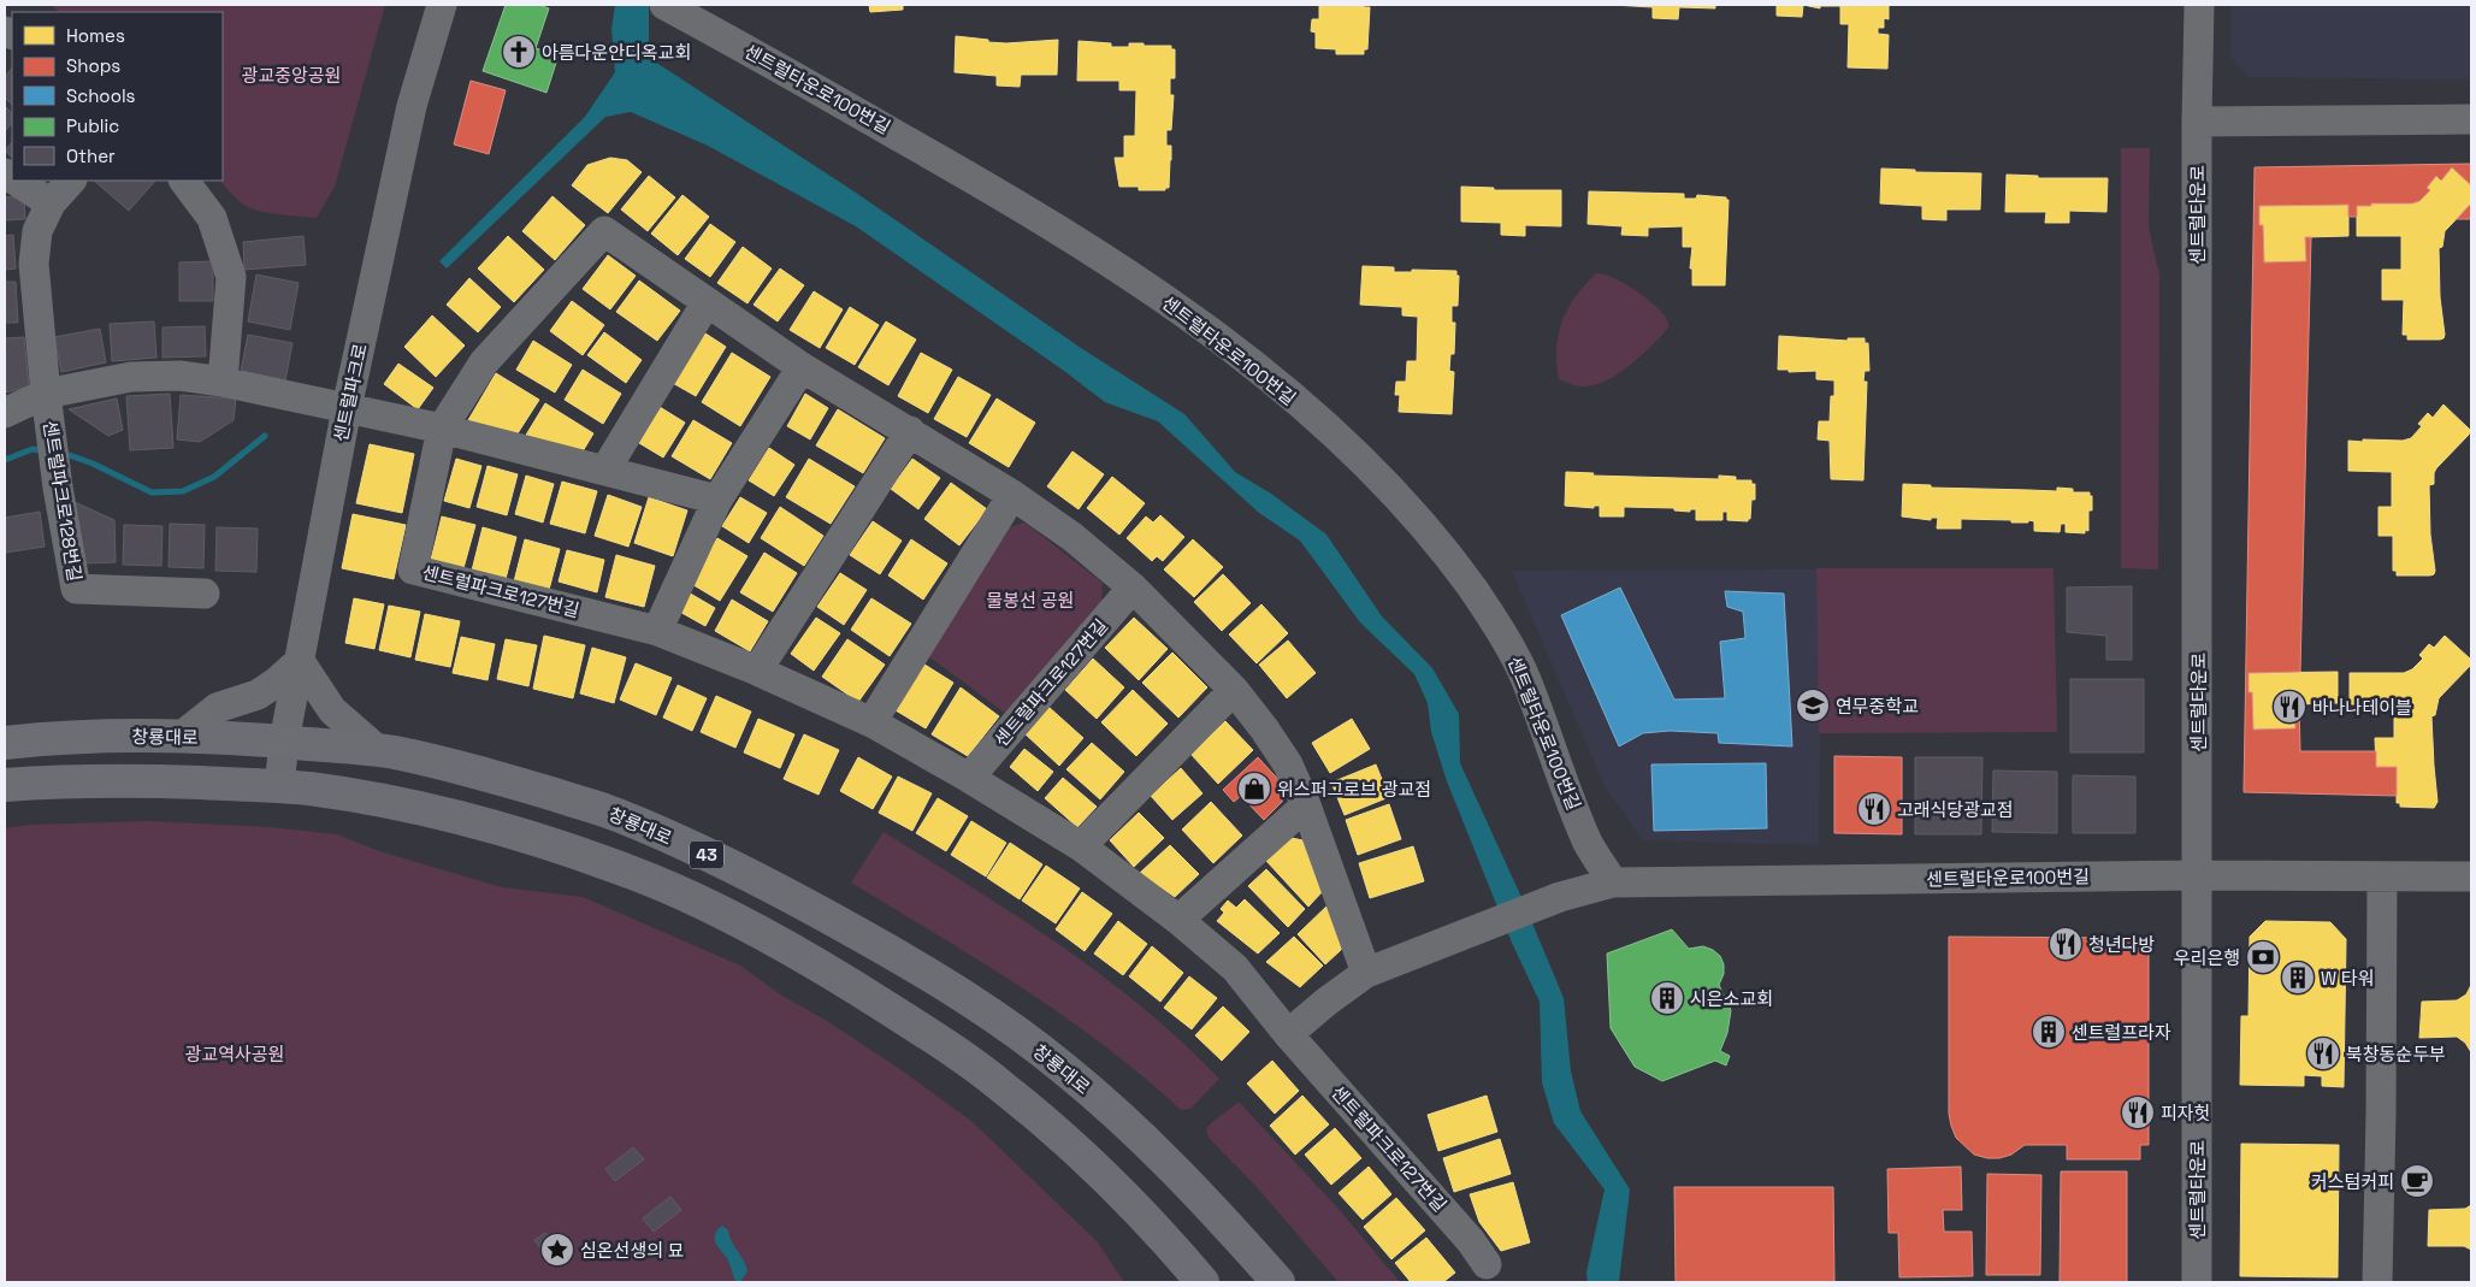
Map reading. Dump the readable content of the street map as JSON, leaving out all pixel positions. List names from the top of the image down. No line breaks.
{"streets":{"main road":["창룡대로","43"],"street":["센트럴타운로100번길","센트럴타운로","센트럴파크로","센트럴파크로128번길","센트럴파크로127번길"]},"crossings":[["센트럴타운로100번길","센트럴타운로"],["센트럴파크로","센트럴파크로128번길"],["센트럴파크로","창룡대로"],["센트럴파크로","43"]],"parks":["광교중앙공원","물봉선 공원","광교역사공원"],"places":{"church":["아름다운안디옥교회"],"school or university":["연무중학교"],"restaurant":["바나나테이블","고래식당광교점","청년다방","북창동순두부","피자헛"],"shop":["위스퍼그로브 광교점"],"bank":["우리은행"],"building":["W 타워","시은소교회","센트럴프라자"],"cafe":["커스텀커피"],"place":["심온선생의 묘"]},"legend":["Homes","Shops","Schools","Public","Other"]}
